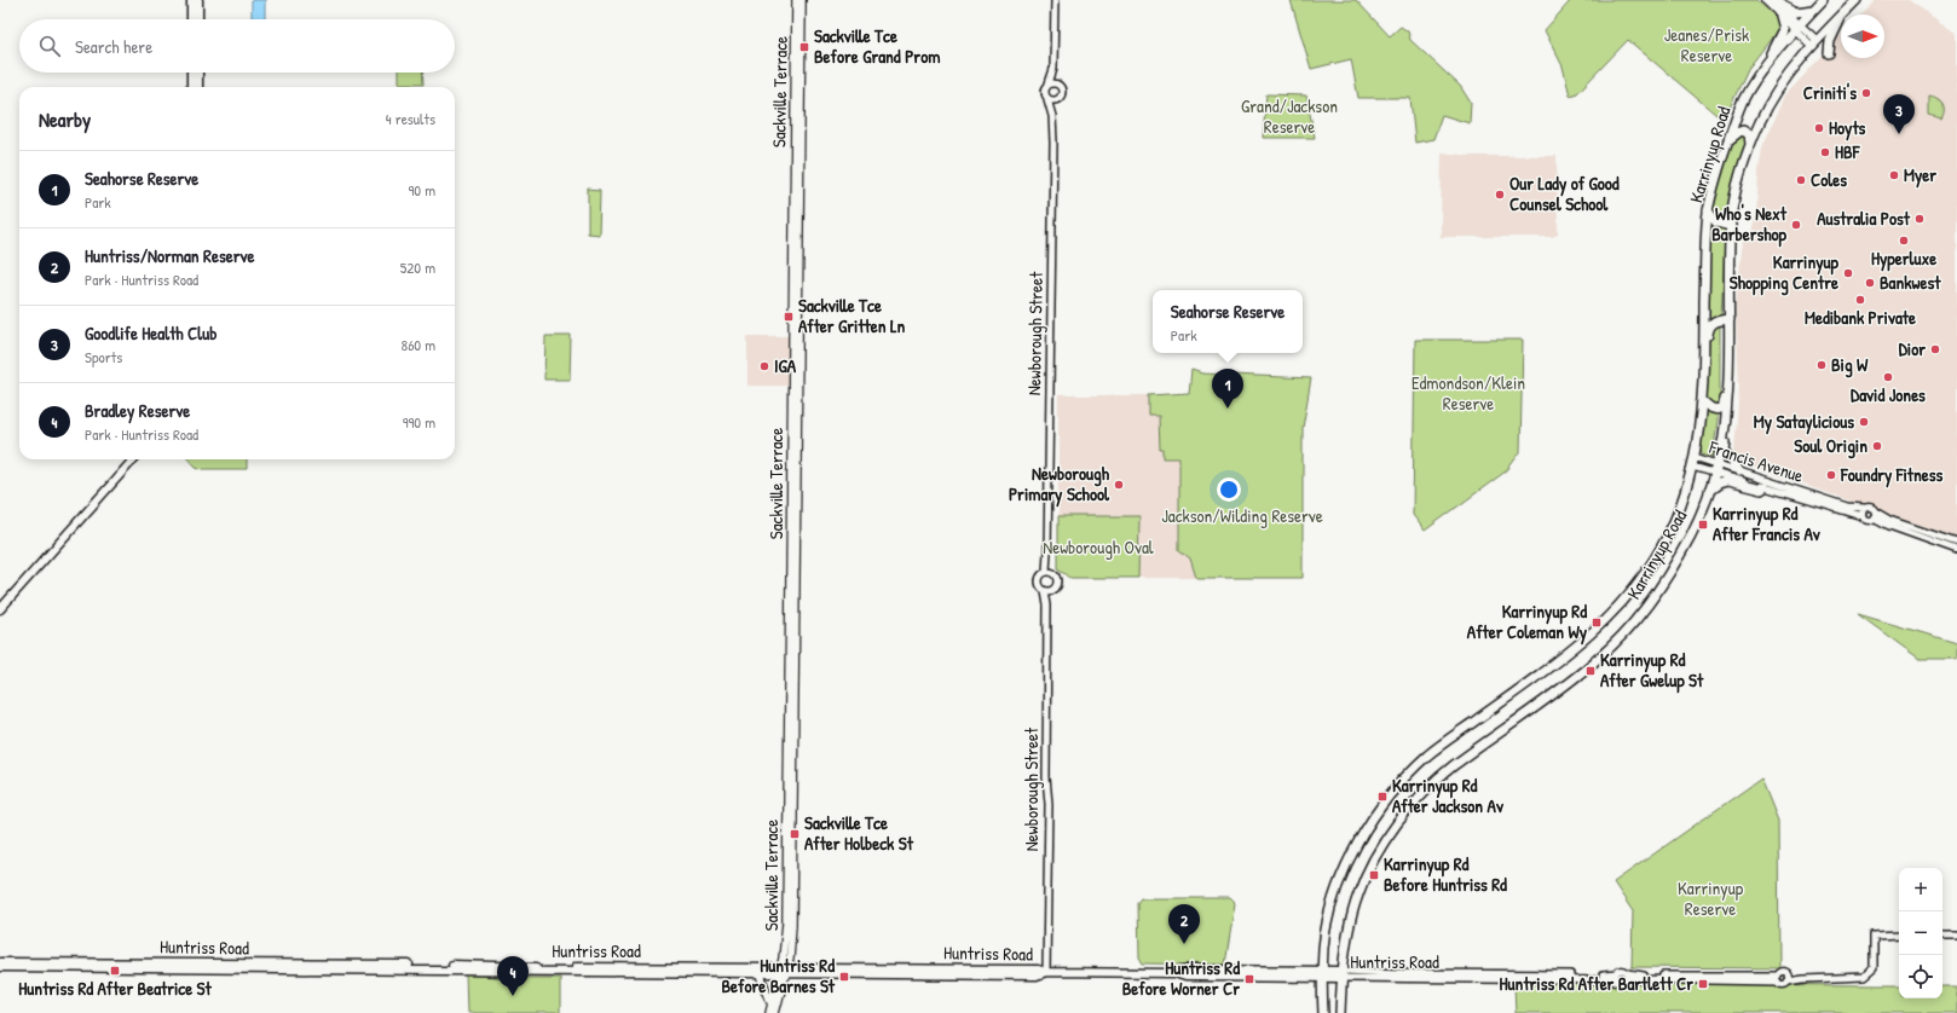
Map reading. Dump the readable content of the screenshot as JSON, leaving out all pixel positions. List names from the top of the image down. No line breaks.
{"streets":{"highway":["Karrinyup Road"],"main road":["Sackville Terrace","Huntriss Road"],"street":["Newborough Street","Francis Avenue"]},"crossings":[["Sackville Terrace","Huntriss Road"],["Karrinyup Road","Francis Avenue"],["Karrinyup Road","Huntriss Road"],["Newborough Street","Huntriss Road"]],"parks":["Jeanes/Prisk Reserve","Grand/Jackson Reserve","Edmondson/Klein Reserve","Jackson/Wilding Reserve","Newborough Oval","Karrinyup Reserve"],"places":{"transit":["Sackville Tce Before Grand Prom","Sackville Tce After Gritten Ln","Karrinyup Rd After Francis Av","Karrinyup Rd After Coleman Wy","Karrinyup Rd After Gwelup St","Karrinyup Rd After Jackson Av","Sackville Tce After Holbeck St","Karrinyup Rd Before Huntriss Rd","Huntriss Rd After Beatrice St","Huntriss Rd Before Barnes St","Huntriss Rd Before Worner Cr","Huntriss Rd After Bartlett Cr"],"other":["Criniti's","Hoyts","HBF","Myer","Coles","Our Lady of Good Counsel School","Australia Post","Who's Next Barbershop","Hyperluxe","Karrinyup Shopping Centre","Bankwest","Medibank Private","Dior","Big W","IGA","David Jones","My Sataylicious","Soul Origin","Foundry Fitness","Newborough Primary School"]},"north":"right","page":{"search":"Search here","heading":["Nearby","4 results"],"pins":["3","1","2","4"],"list":[{"mark":"1","name":"Seahorse Reserve","note":"Park","value":"90 m"},{"mark":"2","name":"Huntriss/Norman Reserve","note":"Park · Huntriss Road","value":"520 m"},{"mark":"3","name":"Goodlife Health Club","note":"Sports","value":"860 m"},{"mark":"4","name":"Bradley Reserve","note":"Park · Huntriss Road","value":"990 m"}],"popup":["Seahorse Reserve","Park"],"map_buttons":["+","−"]}}
